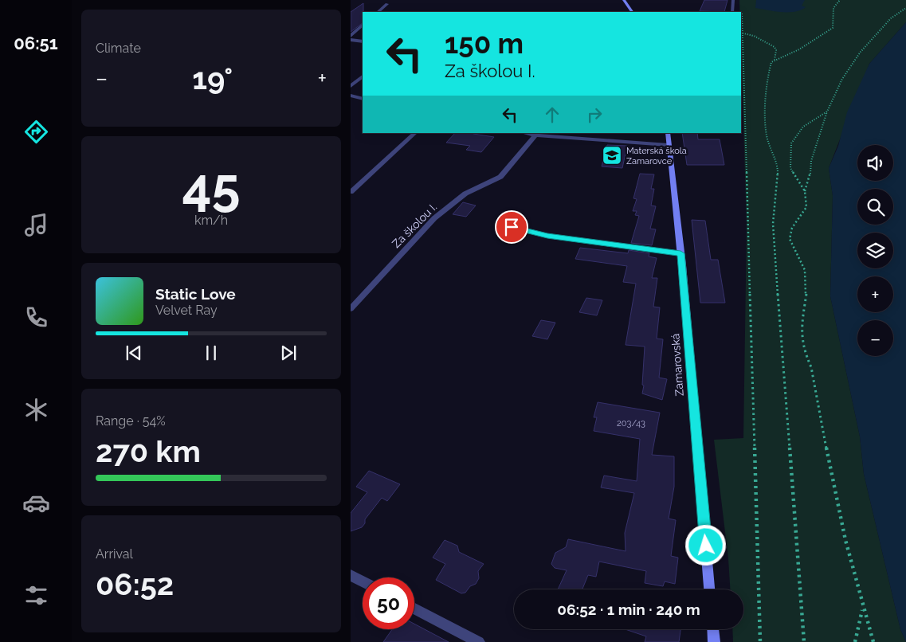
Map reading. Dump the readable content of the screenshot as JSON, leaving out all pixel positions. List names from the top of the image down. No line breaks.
{"streets":{"main road":["Zamarovská"],"street":["Za školou I."]},"places":{"school or university":["Materská škola Zamarovce"]},"house_numbers":["203/43"],"page":{"tabs":"06:51","tile":["Climate",["45","km/h"],["Range · 54%","270 km"],["Arrival","06:52"]],"turn":["150 m","Za školou I."],"heat":["−","19°","+"],"map_buttons":["+","−"],"song":["Static Love","Velvet Ray"],"limit":"50","trip":"06:52 · 1 min · 240 m"}}
